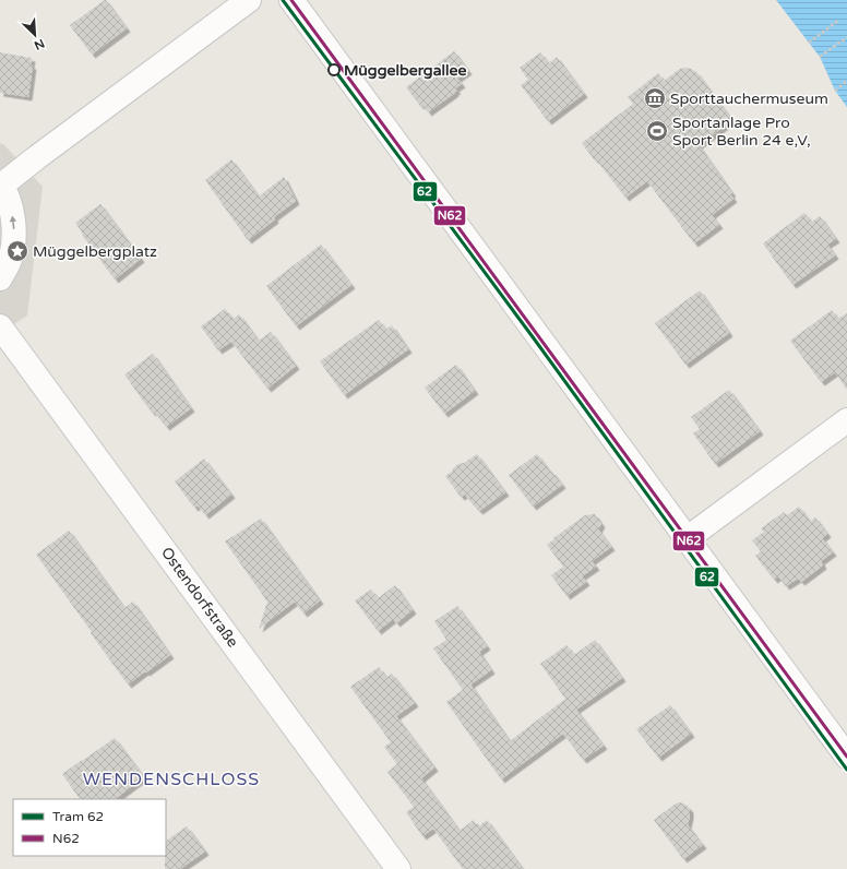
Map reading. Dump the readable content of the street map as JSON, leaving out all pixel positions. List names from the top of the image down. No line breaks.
{"streets":{"street":["Ostendorfstraße"]},"districts":["WENDENSCHLOSS"],"places":{"other":["Müggelbergallee"],"museum":["Sporttauchermuseum"],"sports":["Sportanlage Pro Sport Berlin 24 e,V,"],"place":["Müggelbergplatz"]},"lines":["tram line 62","transit line N62"],"legend":["Tram 62","N62"],"north":"bottom right"}
